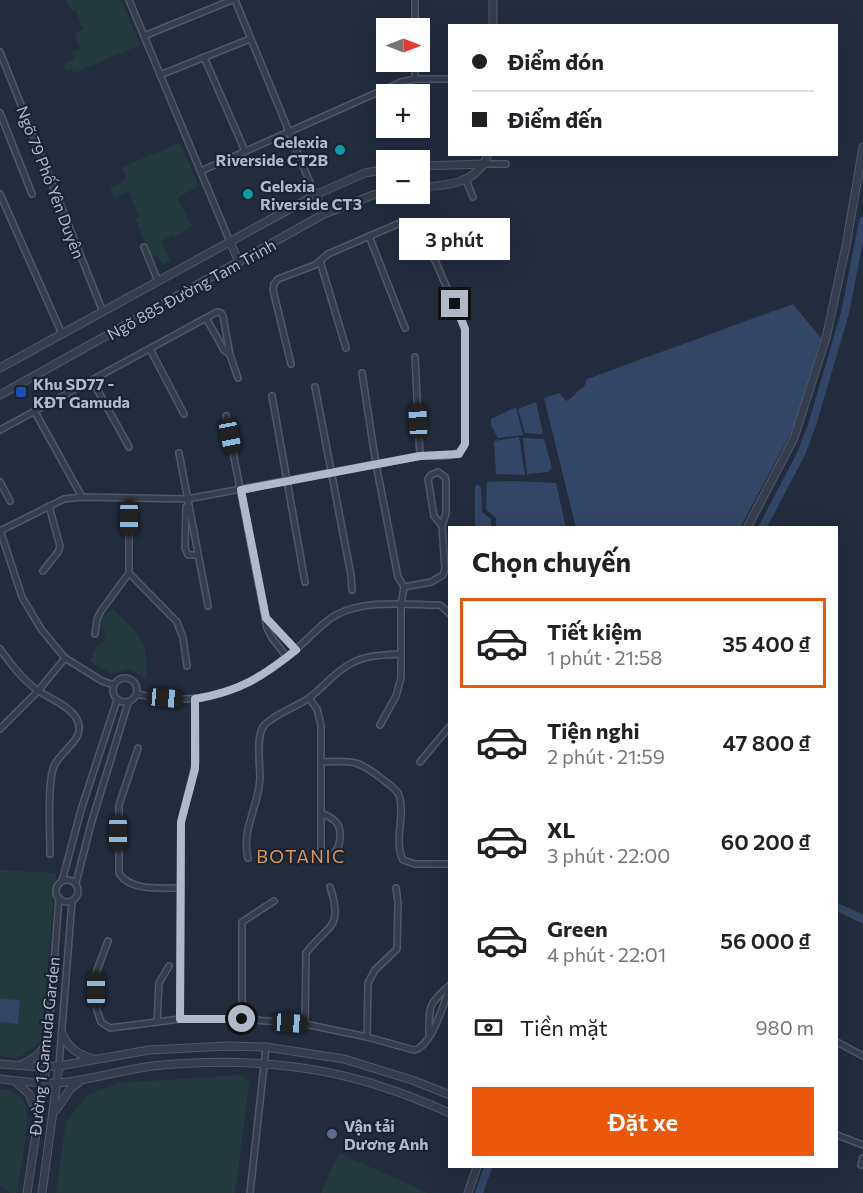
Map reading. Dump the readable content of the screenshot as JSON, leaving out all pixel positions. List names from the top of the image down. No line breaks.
{"streets":{"street":["Ngõ 79 Phố Yên Duyên","Ngõ 885 Đường Tam Trinh","Đường 1 Gamuda Garden"]},"crossings":[["Ngõ 79 Phố Yên Duyên","Ngõ 885 Đường Tam Trinh"]],"districts":["BOTANIC"],"places":{"other":["Gelexia Riverside CT2B","Gelexia Riverside CT3","Vận tải Dương Anh"],"transit":["Khu SD77 - KĐT Gamuda"]},"north":"right","page":{"map_buttons":["+","−"],"banner":["Điểm đón","Điểm đến"],"bubble":"3 phút","heading":"Chọn chuyến","list":[{"name":"Tiết kiệm","note":"1 phút · 21:58","value":"35 400 ₫"},{"name":"Tiện nghi","note":"2 phút · 21:59","value":"47 800 ₫"},{"name":"XL","note":"3 phút · 22:00","value":"60 200 ₫"},{"name":"Green","note":"4 phút · 22:01","value":"56 000 ₫"}],"pay":["Tiền mặt","980 m"],"buttons":"Đặt xe"}}
